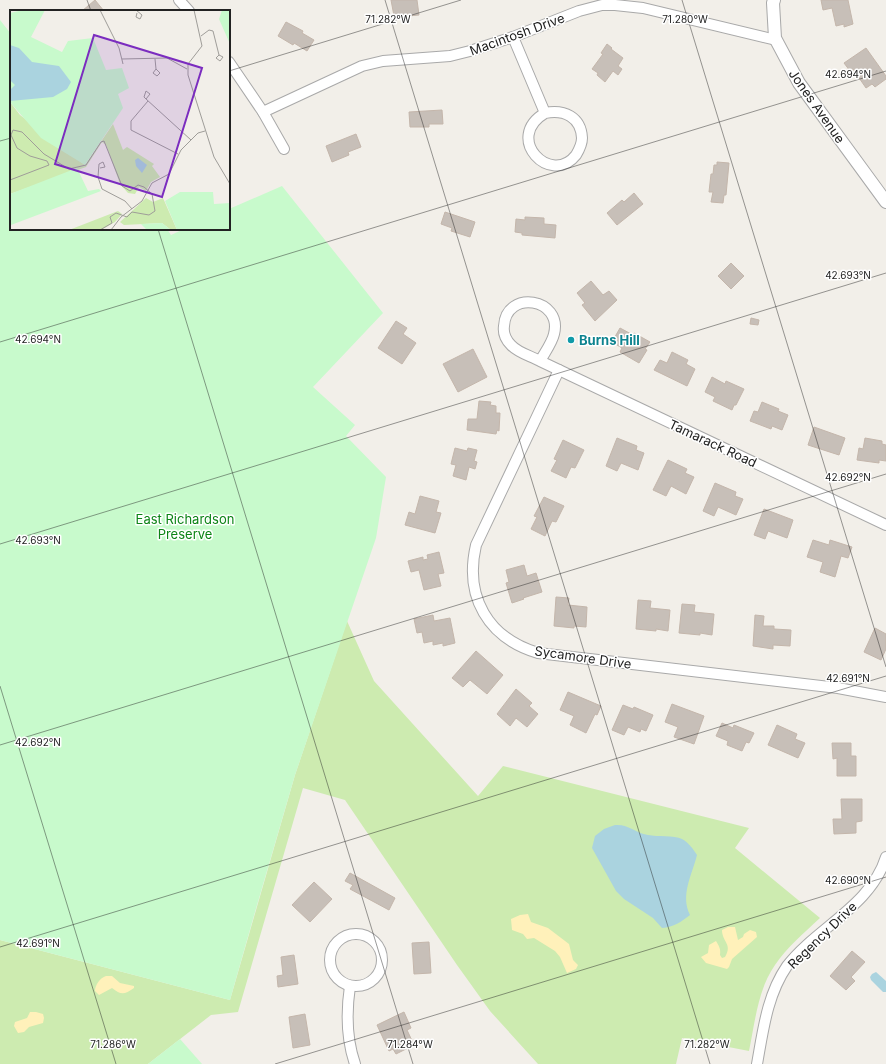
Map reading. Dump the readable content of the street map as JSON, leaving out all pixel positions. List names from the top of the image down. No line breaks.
{"streets":{"street":["Macintosh Drive","Jones Avenue","Tamarack Road","Sycamore Drive","Regency Drive"]},"crossings":[["Macintosh Drive","Jones Avenue"],["Tamarack Road","Sycamore Drive"]],"parks":["East Richardson Preserve"],"places":["Burns Hill"],"coordinates":["71.282°W","71.280°W","42.694°N","42.693°N","42.692°N","42.691°N","42.690°N","71.286°W","71.284°W"]}
